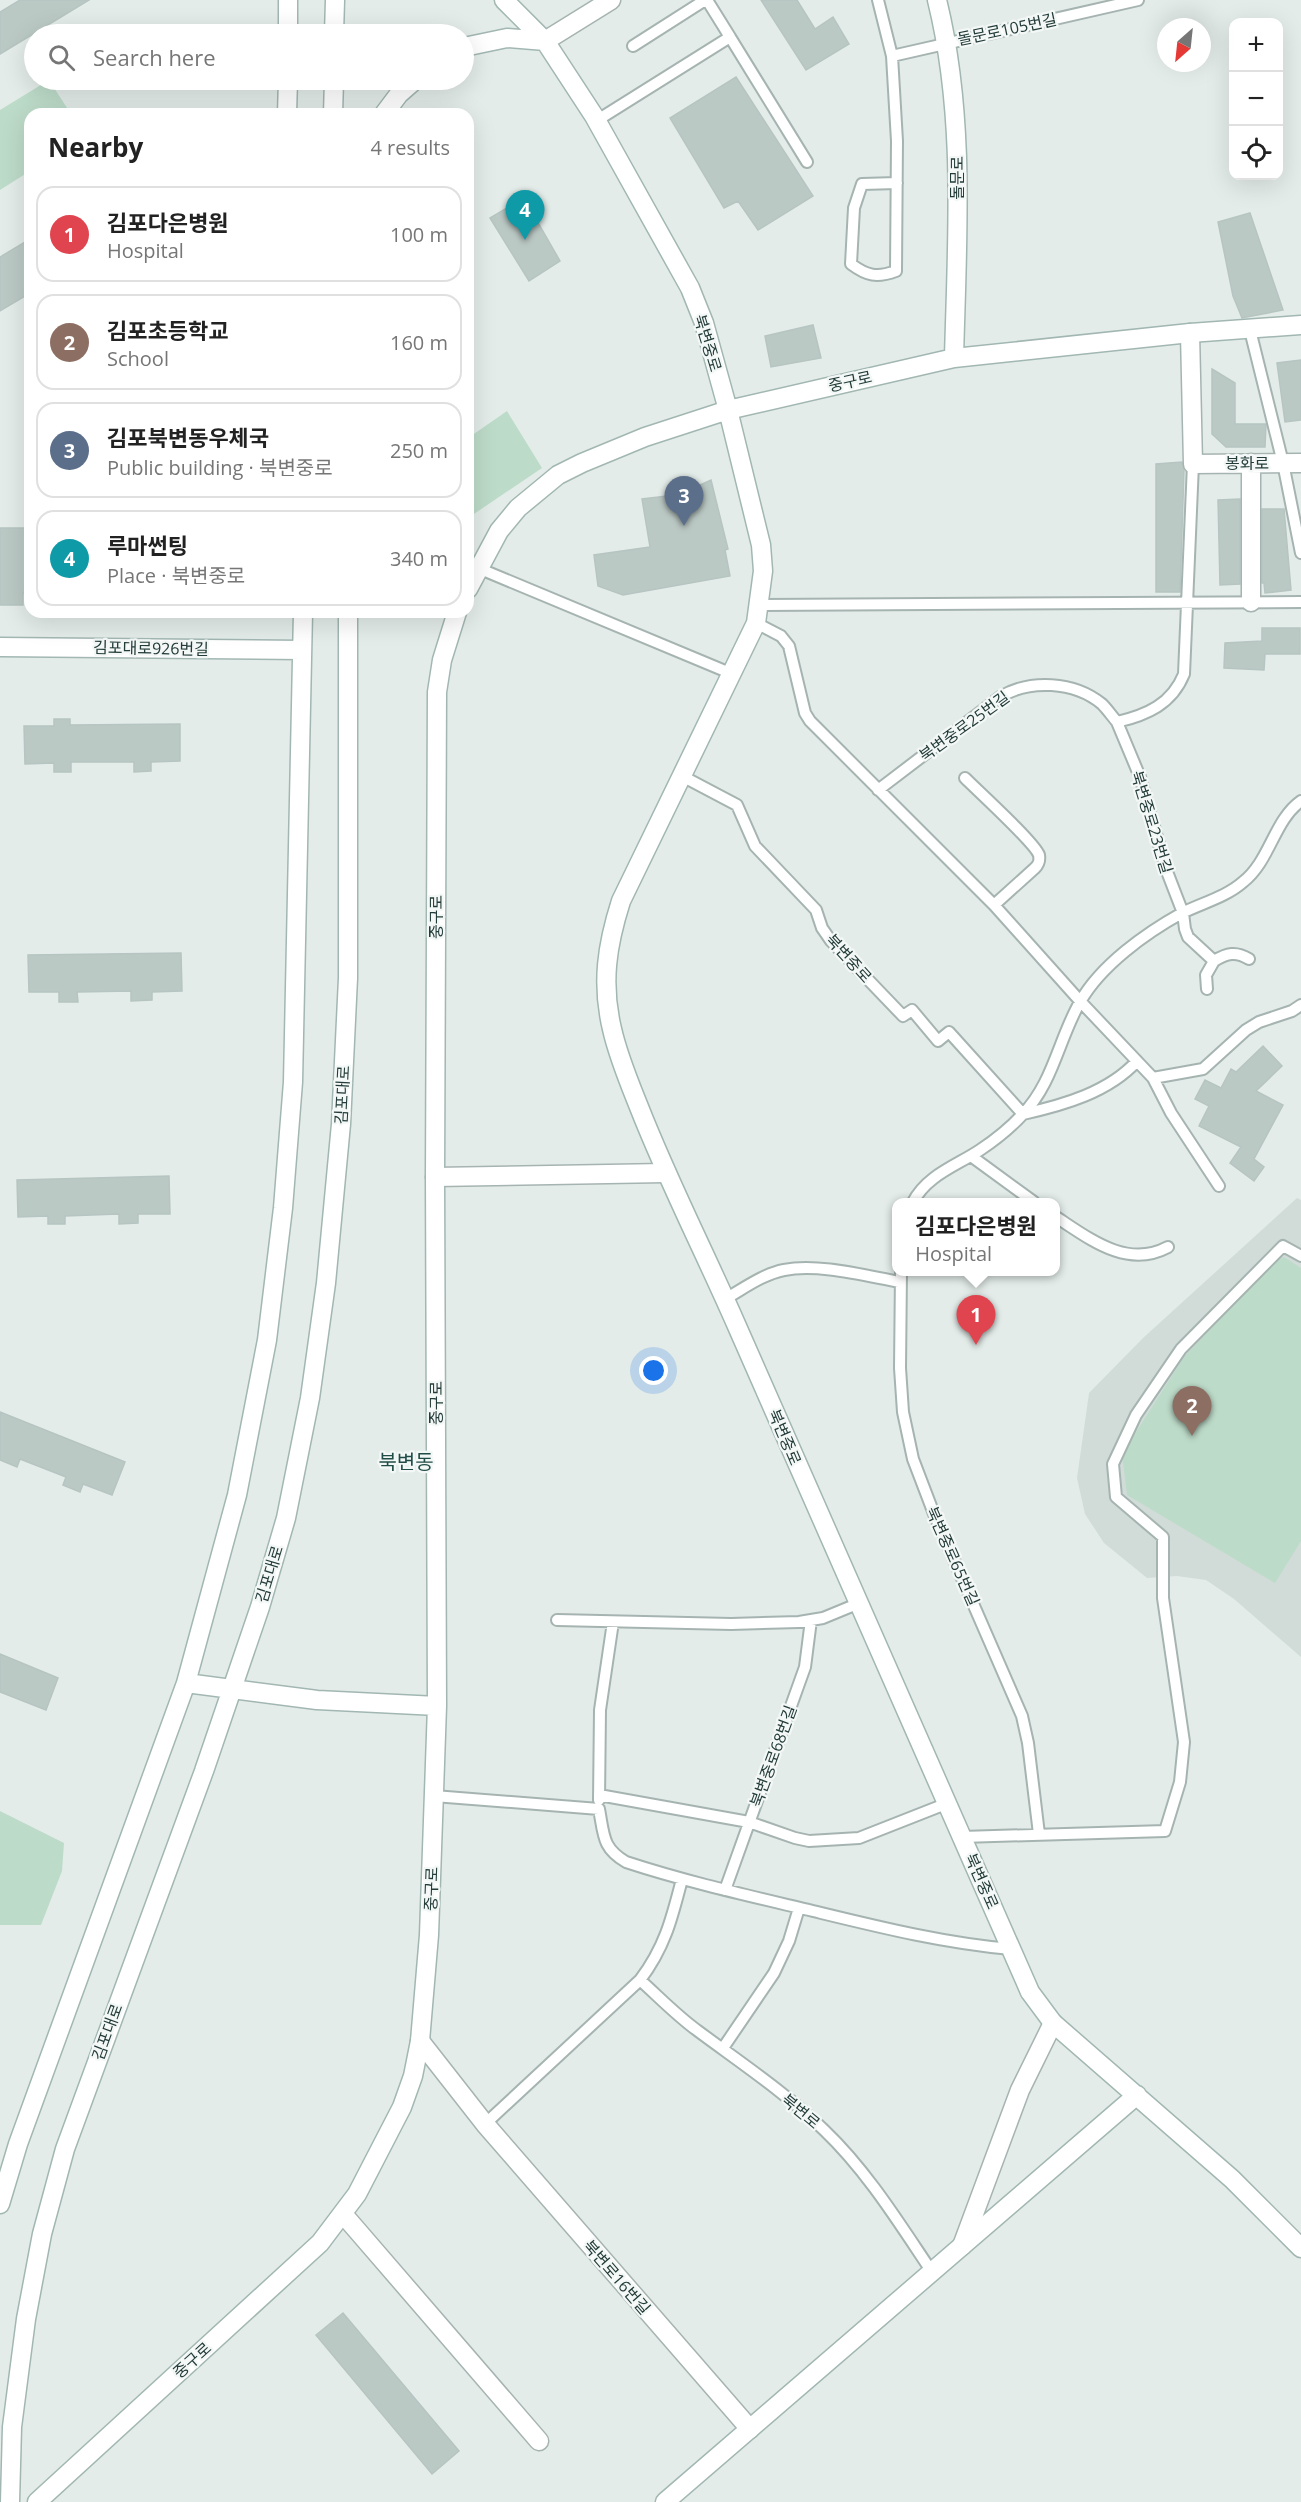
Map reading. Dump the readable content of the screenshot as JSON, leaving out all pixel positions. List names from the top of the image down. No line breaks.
{"streets":{"street":["돌문로","북변중로","중구로","봉화로","김포대로926번길","김포대로","북변로16번길"],"lane":["돌문로105번길","북변중로25번길","북변중로23번길","북변중로65번길","북변중로68번길","북변로"]},"crossings":[["돌문로105번길","돌문로"],["돌문로","중구로"],["북변중로","중구로"],["중구로","북변로16번길"],["북변중로25번길","북변중로23번길"]],"districts":["북변동"],"north":"bottom left","page":{"map_buttons":["+","−"],"search":"Search here","heading":["Nearby","4 results"],"list":[{"mark":"1","name":"김포다은병원","note":"Hospital","value":"100 m"},{"mark":"2","name":"김포초등학교","note":"School","value":"160 m"},{"mark":"3","name":"김포북변동우체국","note":"Public building · 북변중로","value":"250 m"},{"mark":"4","name":"루마썬팅","note":"Place · 북변중로","value":"340 m"}],"pins":["4","3","1","2"],"popup":["김포다은병원","Hospital"]}}
